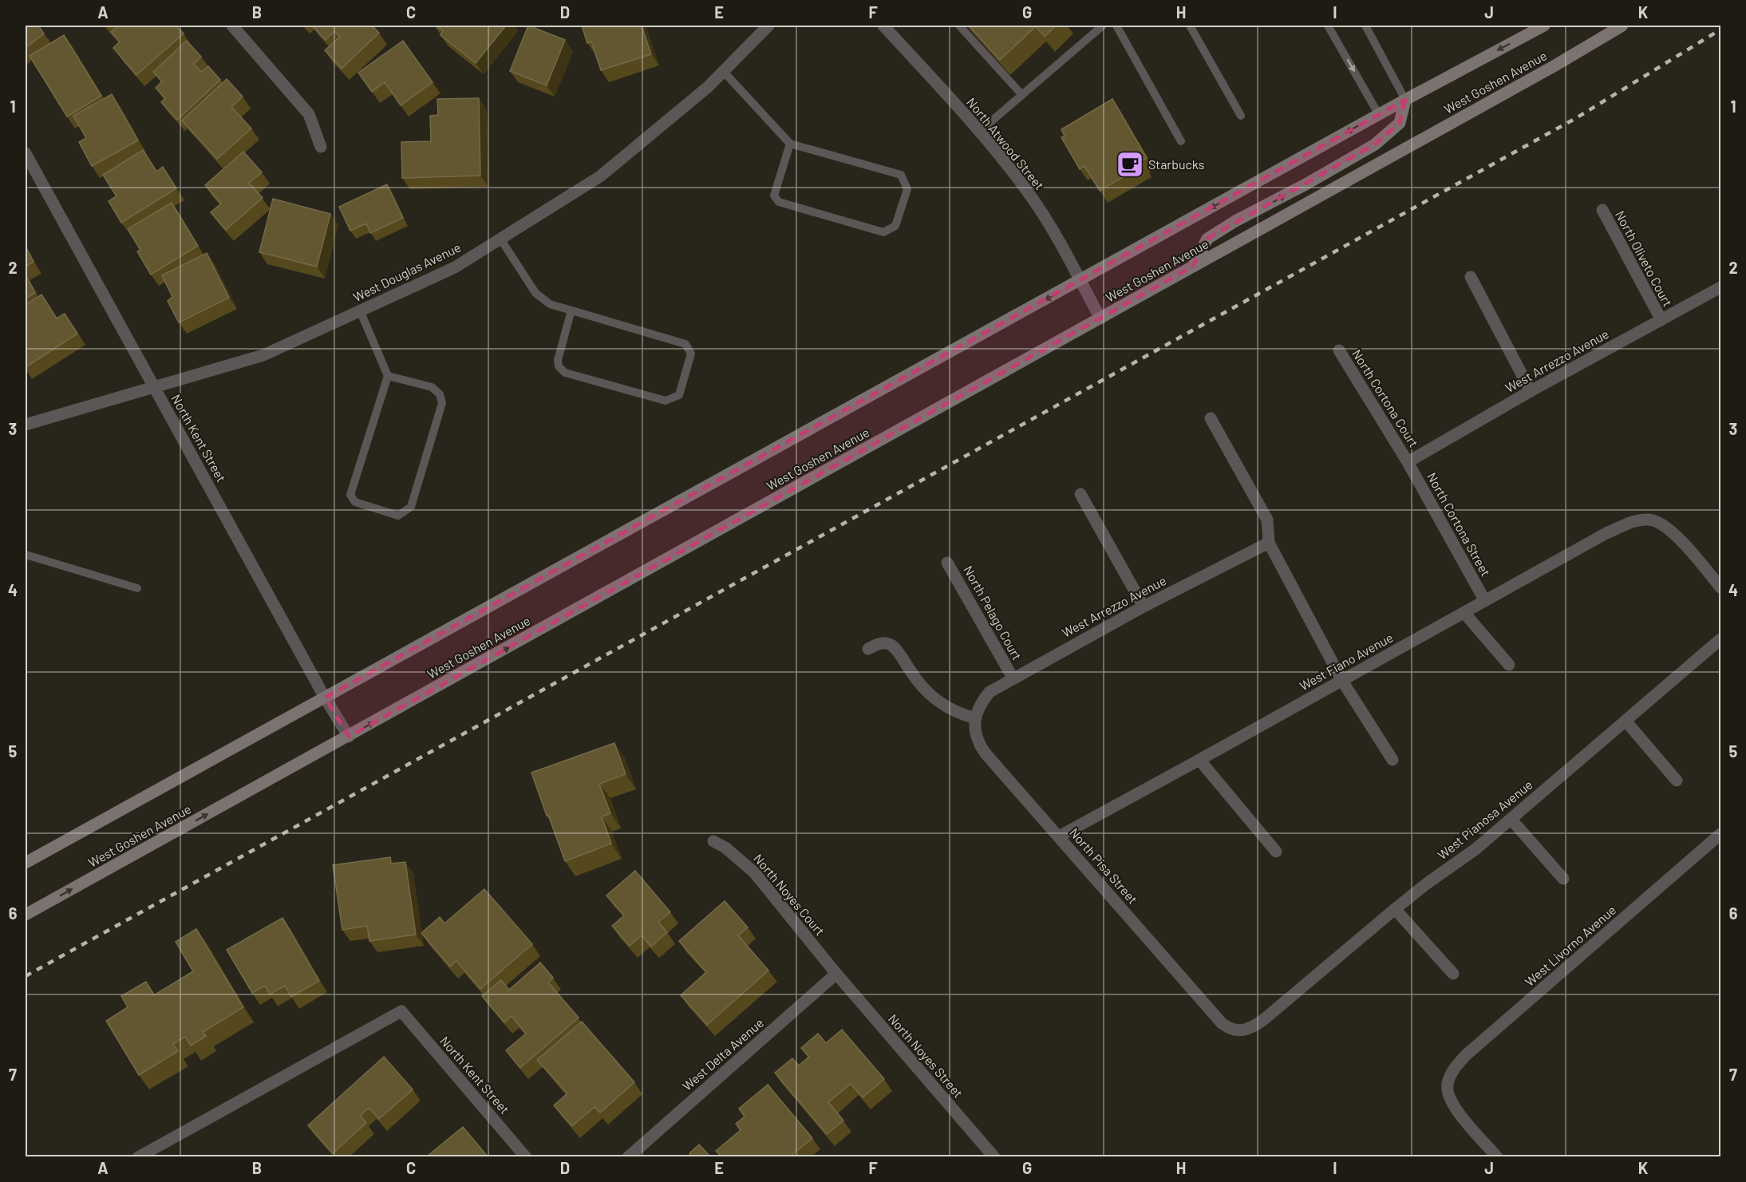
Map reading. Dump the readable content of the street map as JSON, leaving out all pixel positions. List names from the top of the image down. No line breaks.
{"streets":{"main road":["West Goshen Avenue"],"street":["North Atwood Street","North Oliveto Court","West Douglas Avenue","West Arrezzo Avenue","North Cortona Court","North Kent Street","North Cortona Street","North Pelago Court","West Fiano Avenue","West Pianosa Avenue","North Pisa Street","North Noyes Court","West Livorno Avenue","West Delta Avenue","North Noyes Street"]},"crossings":[["West Goshen Avenue","North Atwood Street"],["West Goshen Avenue","North Kent Street"],["North Oliveto Court","West Arrezzo Avenue"],["West Douglas Avenue","North Kent Street"],["West Arrezzo Avenue","North Cortona Court"],["West Arrezzo Avenue","North Cortona Street"],["West Arrezzo Avenue","North Pelago Court"],["West Arrezzo Avenue","North Pisa Street"],["North Cortona Court","North Cortona Street"],["North Cortona Street","West Fiano Avenue"],["West Fiano Avenue","North Pisa Street"],["West Pianosa Avenue","North Pisa Street"],["North Noyes Court","West Delta Avenue"],["North Noyes Court","North Noyes Street"],["West Delta Avenue","North Noyes Street"]],"places":{"cafe":["Starbucks"]},"grid":{"columns":["A","B","C","D","E","F","G","H","I","J","K"],"rows":["1","2","3","4","5","6","7"]}}
